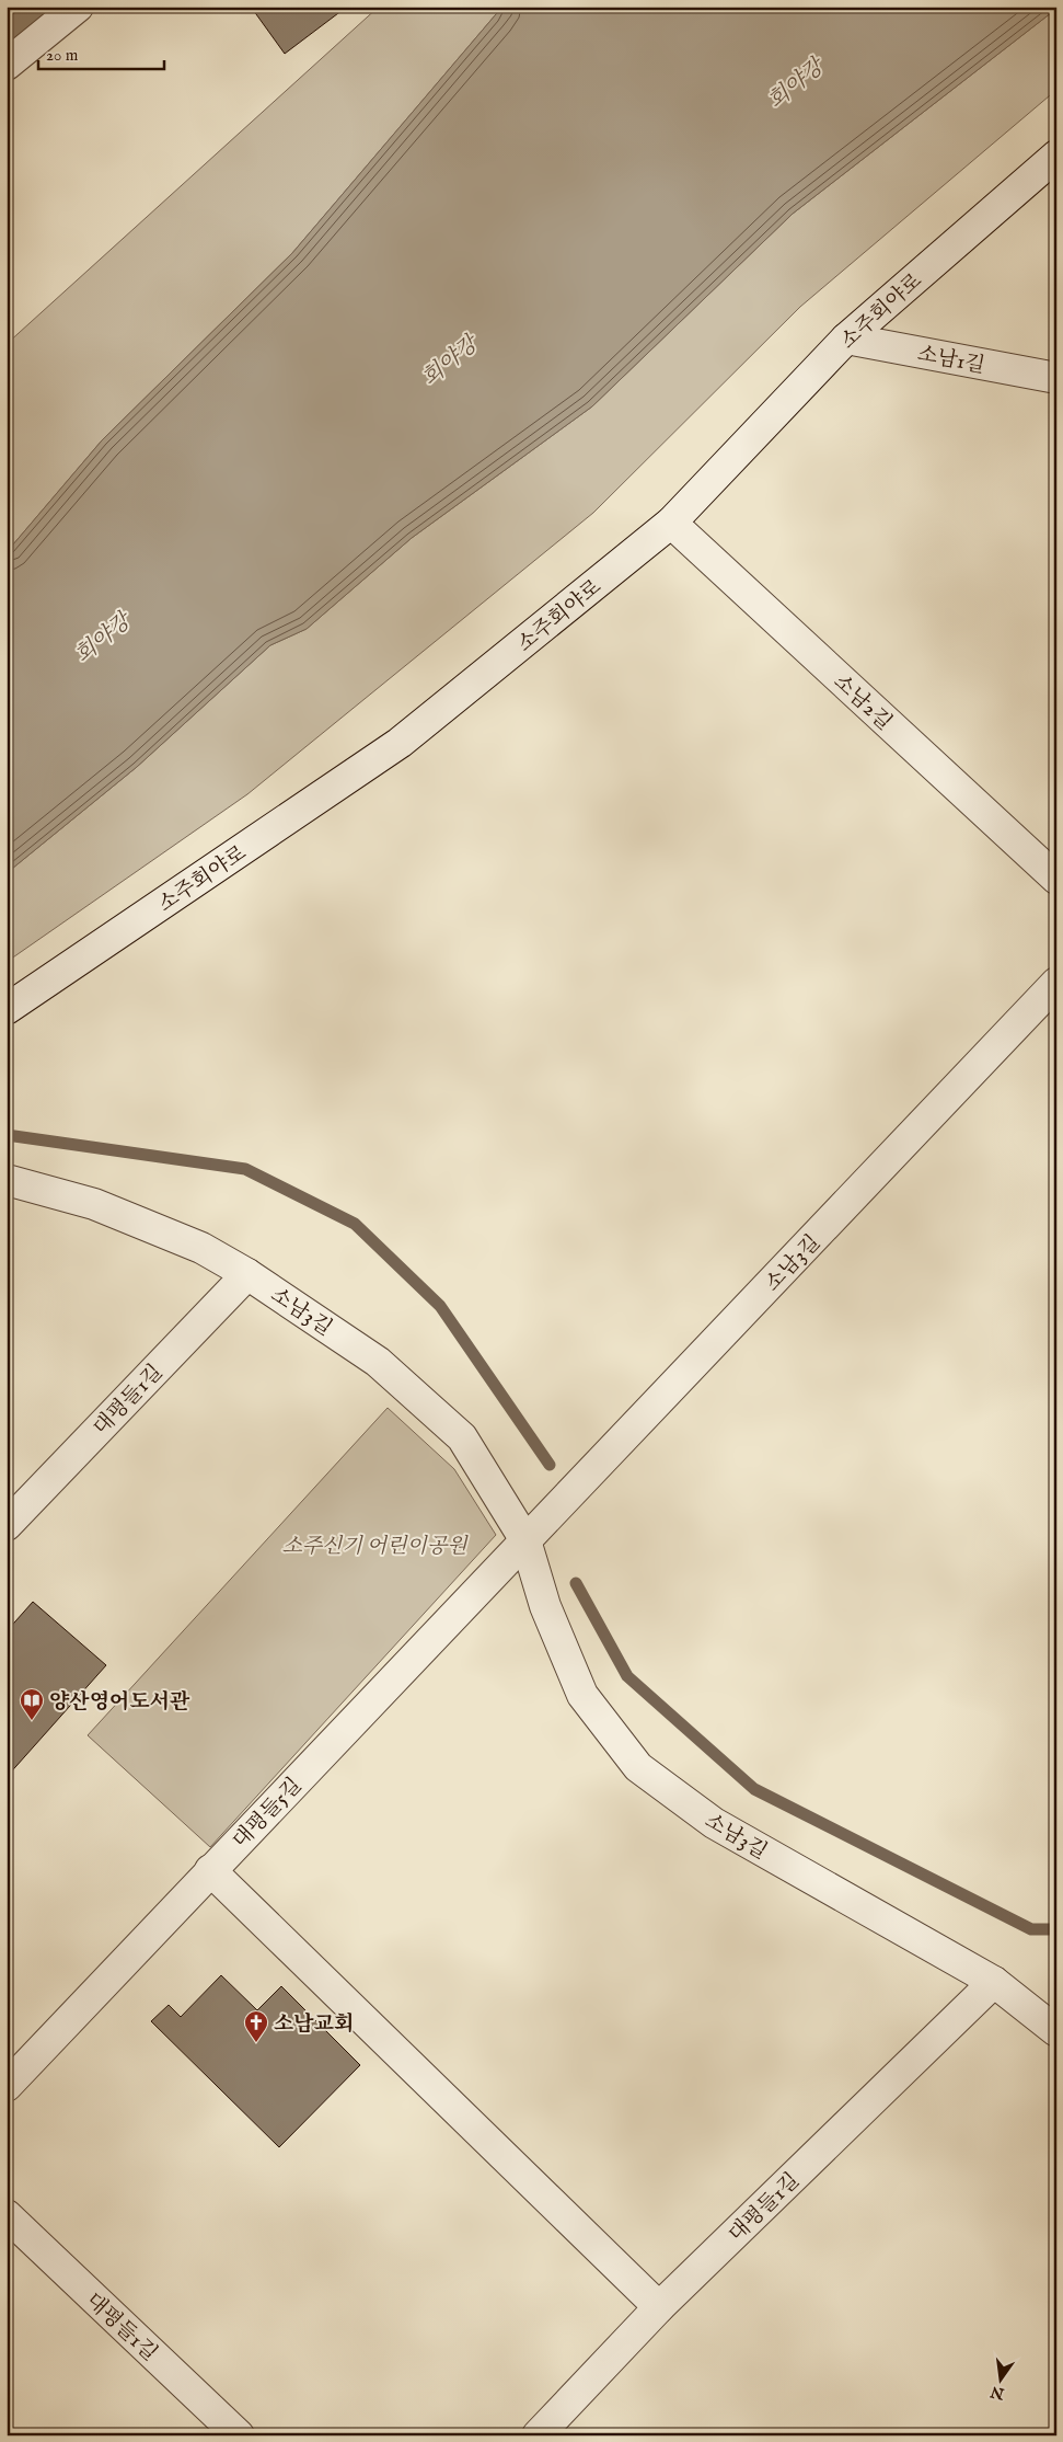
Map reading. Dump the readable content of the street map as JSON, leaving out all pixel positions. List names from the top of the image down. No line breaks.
{"streets":{"street":["소주회야로","소남1길","소남2길","소남3길","대평들1길","대평들5길"]},"crossings":[["소주회야로","소남1길"],["소주회야로","소남2길"],["소남3길","대평들1길"],["소남3길","대평들5길"]],"water":["회야강"],"parks":["소주신기 어린이공원"],"places":{"library":["양산영어도서관"],"church":["소남교회"]},"scale_bar":"20 m","north":"bottom"}
